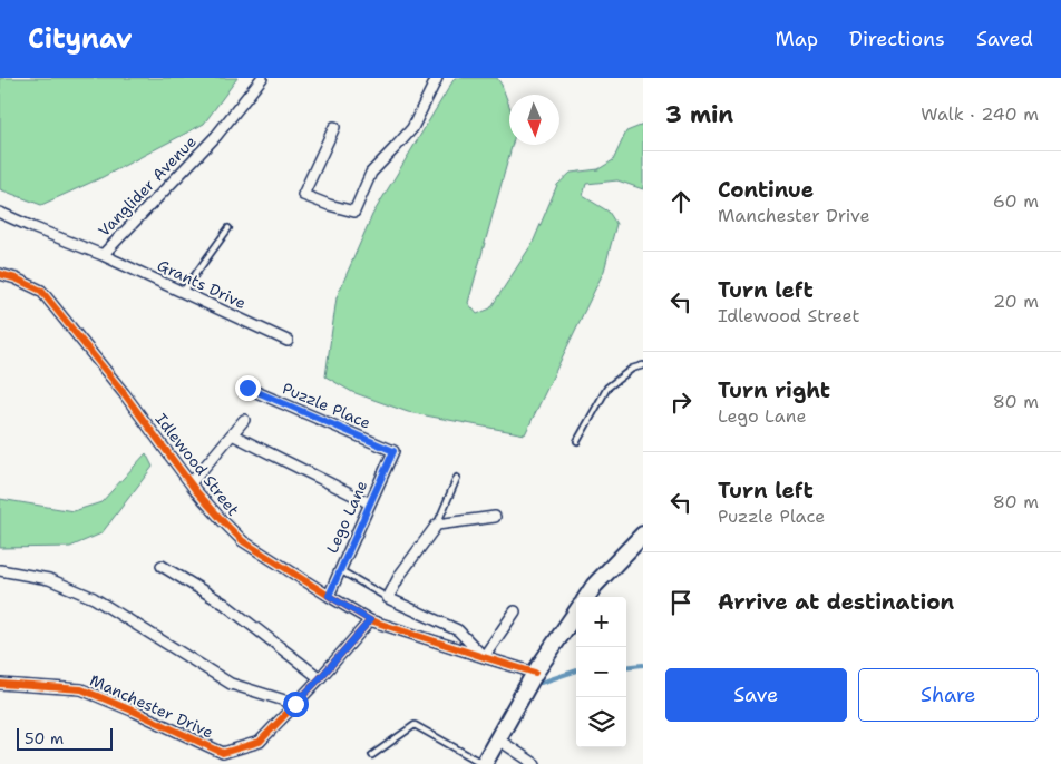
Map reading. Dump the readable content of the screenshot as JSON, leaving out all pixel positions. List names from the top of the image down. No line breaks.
{"streets":{"street":["Vanglider Avenue","Grants Drive","Puzzle Place","Idlewood Street","Lego Lane","Manchester Drive"]},"crossings":[["Vanglider Avenue","Grants Drive"],["Puzzle Place","Lego Lane"],["Idlewood Street","Lego Lane"],["Idlewood Street","Manchester Drive"]],"scale_bar":"50 m","north":"bottom","page":{"header":"Citynav","nav":["Map","Directions","Saved"],"heading":["3 min","Walk · 240 m"],"list":[["Continue","Manchester Drive","60 m"],["Turn left","Idlewood Street","20 m"],["Turn right","Lego Lane","80 m"],["Turn left","Puzzle Place","80 m"],"Arrive at destination"],"map_buttons":["+","−"],"buttons":["Save","Share"],"scale":"50 m"}}
